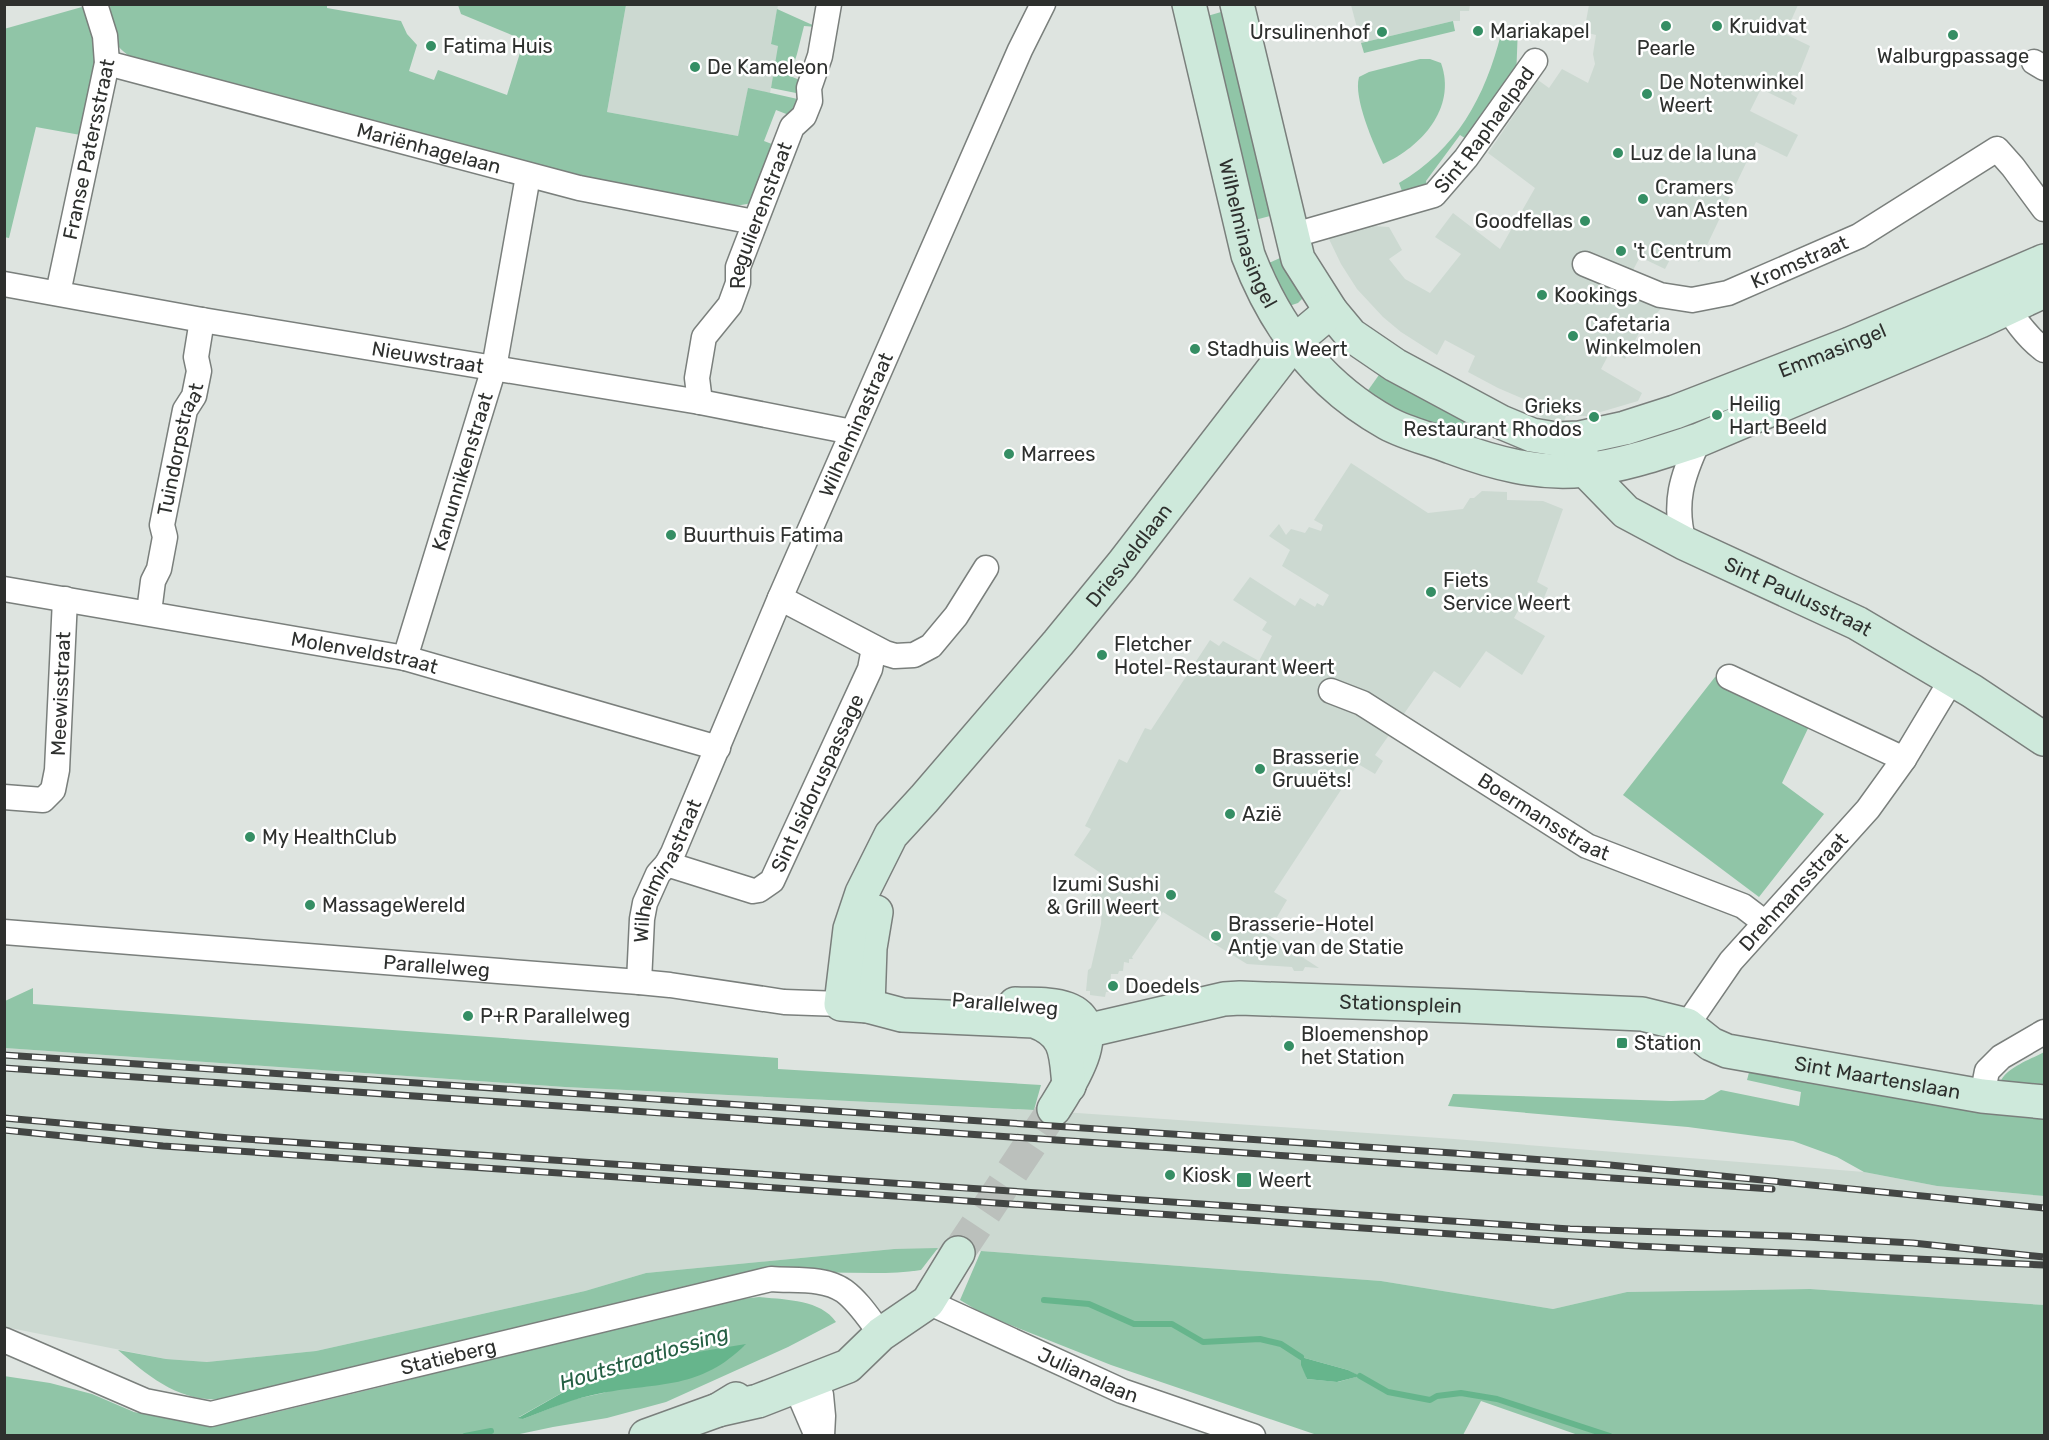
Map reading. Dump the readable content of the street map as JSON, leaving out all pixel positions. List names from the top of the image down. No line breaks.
{"streets":{"street":["Sint Raphaelpad","Franse Patersstraat","Mariënhagelaan","Regulierenstraat","Wilhelminasingel","Kromstraat","Emmasingel","Nieuwstraat","Wilhelminastraat","Tuindorpstraat","Kanunnikenstraat","Driesveldlaan","Sint Paulusstraat","Molenveldstraat","Meewisstraat","Sint Isidoruspassage","Boermansstraat","Drehmansstraat","Parallelweg","Stationsplein","Sint Maartenslaan","Statieberg","Julianalaan"]},"crossings":[["Sint Raphaelpad","Wilhelminasingel"],["Franse Patersstraat","Mariënhagelaan"],["Franse Patersstraat","Nieuwstraat"],["Mariënhagelaan","Regulierenstraat"],["Mariënhagelaan","Kanunnikenstraat"],["Regulierenstraat","Nieuwstraat"],["Wilhelminasingel","Emmasingel"],["Wilhelminasingel","Driesveldlaan"],["Wilhelminasingel","Sint Paulusstraat"],["Emmasingel","Sint Paulusstraat"],["Nieuwstraat","Wilhelminastraat"],["Nieuwstraat","Tuindorpstraat"],["Nieuwstraat","Kanunnikenstraat"],["Wilhelminastraat","Molenveldstraat"],["Wilhelminastraat","Sint Isidoruspassage"],["Wilhelminastraat","Parallelweg"],["Tuindorpstraat","Molenveldstraat"],["Kanunnikenstraat","Molenveldstraat"],["Driesveldlaan","Parallelweg"],["Sint Paulusstraat","Drehmansstraat"],["Molenveldstraat","Meewisstraat"],["Boermansstraat","Drehmansstraat"],["Drehmansstraat","Stationsplein"],["Drehmansstraat","Sint Maartenslaan"],["Parallelweg","Stationsplein"],["Stationsplein","Sint Maartenslaan"]],"water":["Houtstraatlossing"],"places":{"other":["Pearle","Kruidvat","Mariakapel","Ursulinenhof","Walburgpassage","Fatima Huis","De Kameleon","De Notenwinkel Weert","Luz de la luna","Cramers van Asten","Goodfellas","'t Centrum","Kookings","Cafetaria Winkelmolen","Stadhuis Weert","Heilig Hart Beeld","Grieks Restaurant Rhodos","Marrees","Buurthuis Fatima","Fiets Service Weert","Fletcher Hotel-Restaurant Weert","Brasserie Gruuëts!","Azië","My HealthClub","Izumi Sushi & Grill Weert","MassageWereld","Brasserie-Hotel Antje van de Statie","Doedels","P+R Parallelweg","Bloemenshop het Station","Kiosk"],"transit":["Station","Weert"]}}
